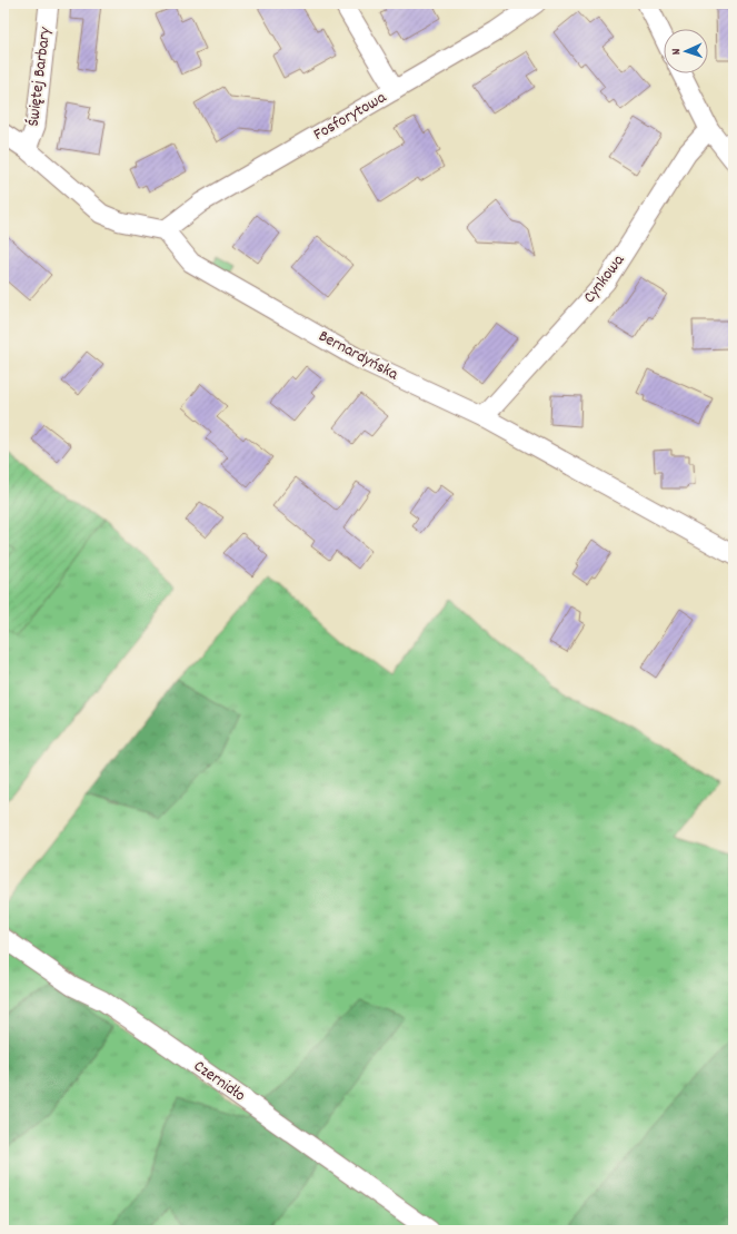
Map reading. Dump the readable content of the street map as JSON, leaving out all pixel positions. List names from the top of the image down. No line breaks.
{"streets":{"street":["Świętej Barbary","Fosforytowa","Cynkowa","Bernardyńska","Czernidło"]},"crossings":[["Fosforytowa","Bernardyńska"],["Cynkowa","Bernardyńska"]],"north":"left"}
